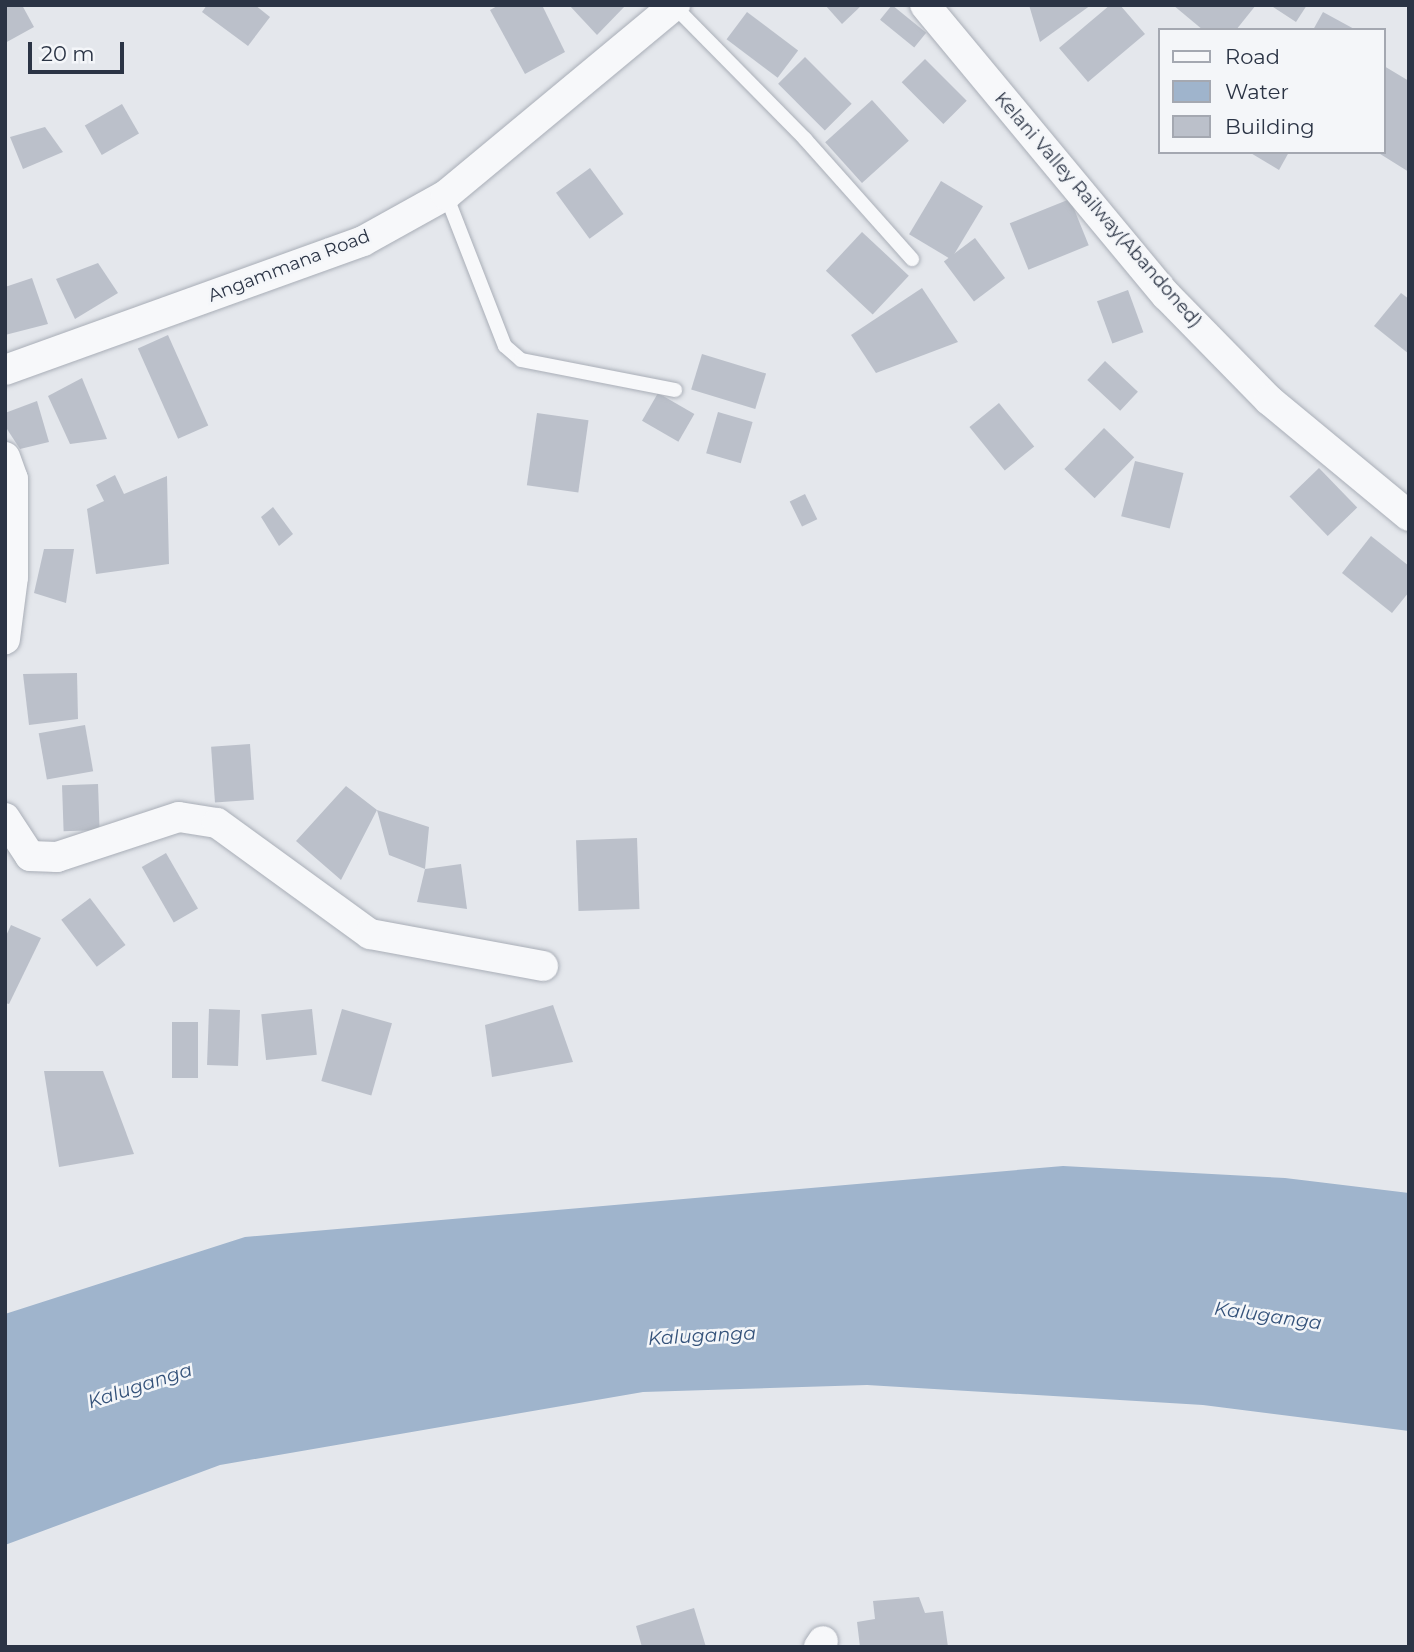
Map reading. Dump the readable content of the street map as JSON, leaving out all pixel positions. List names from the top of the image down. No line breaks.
{"streets":{"street":["Kelani Valley Railway(Abandoned)","Angammana Road"]},"water":["Kaluganga"],"legend":["Road","Water","Building"],"scale_bar":"20 m"}
